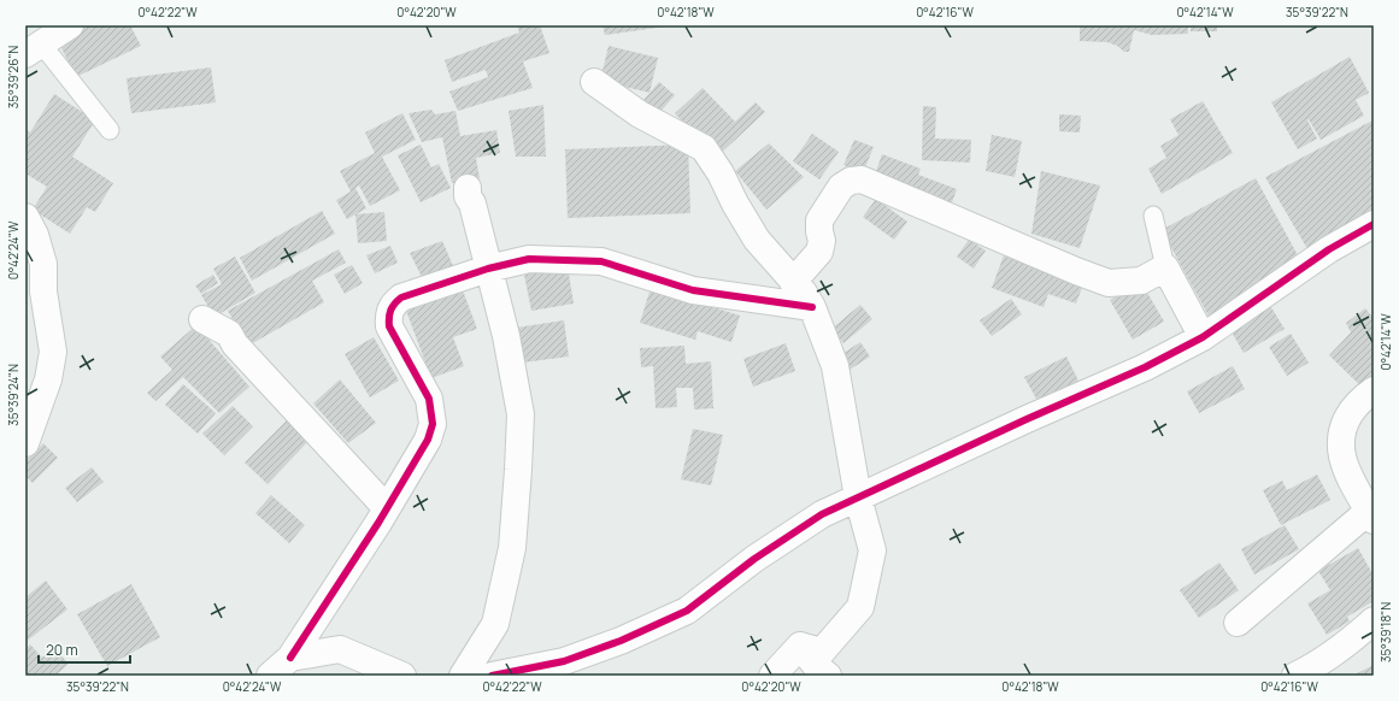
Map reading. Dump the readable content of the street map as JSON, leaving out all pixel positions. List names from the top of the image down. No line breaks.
{"scale_bar":"20 m","coordinates":["0°42'22\"W","0°42'20\"W","0°42'18\"W","0°42'16\"W","0°42'14\"W","35°39'22\"N","35°39'26\"N","0°42'24\"W","35°39'24\"N","35°39'18\"N"]}
